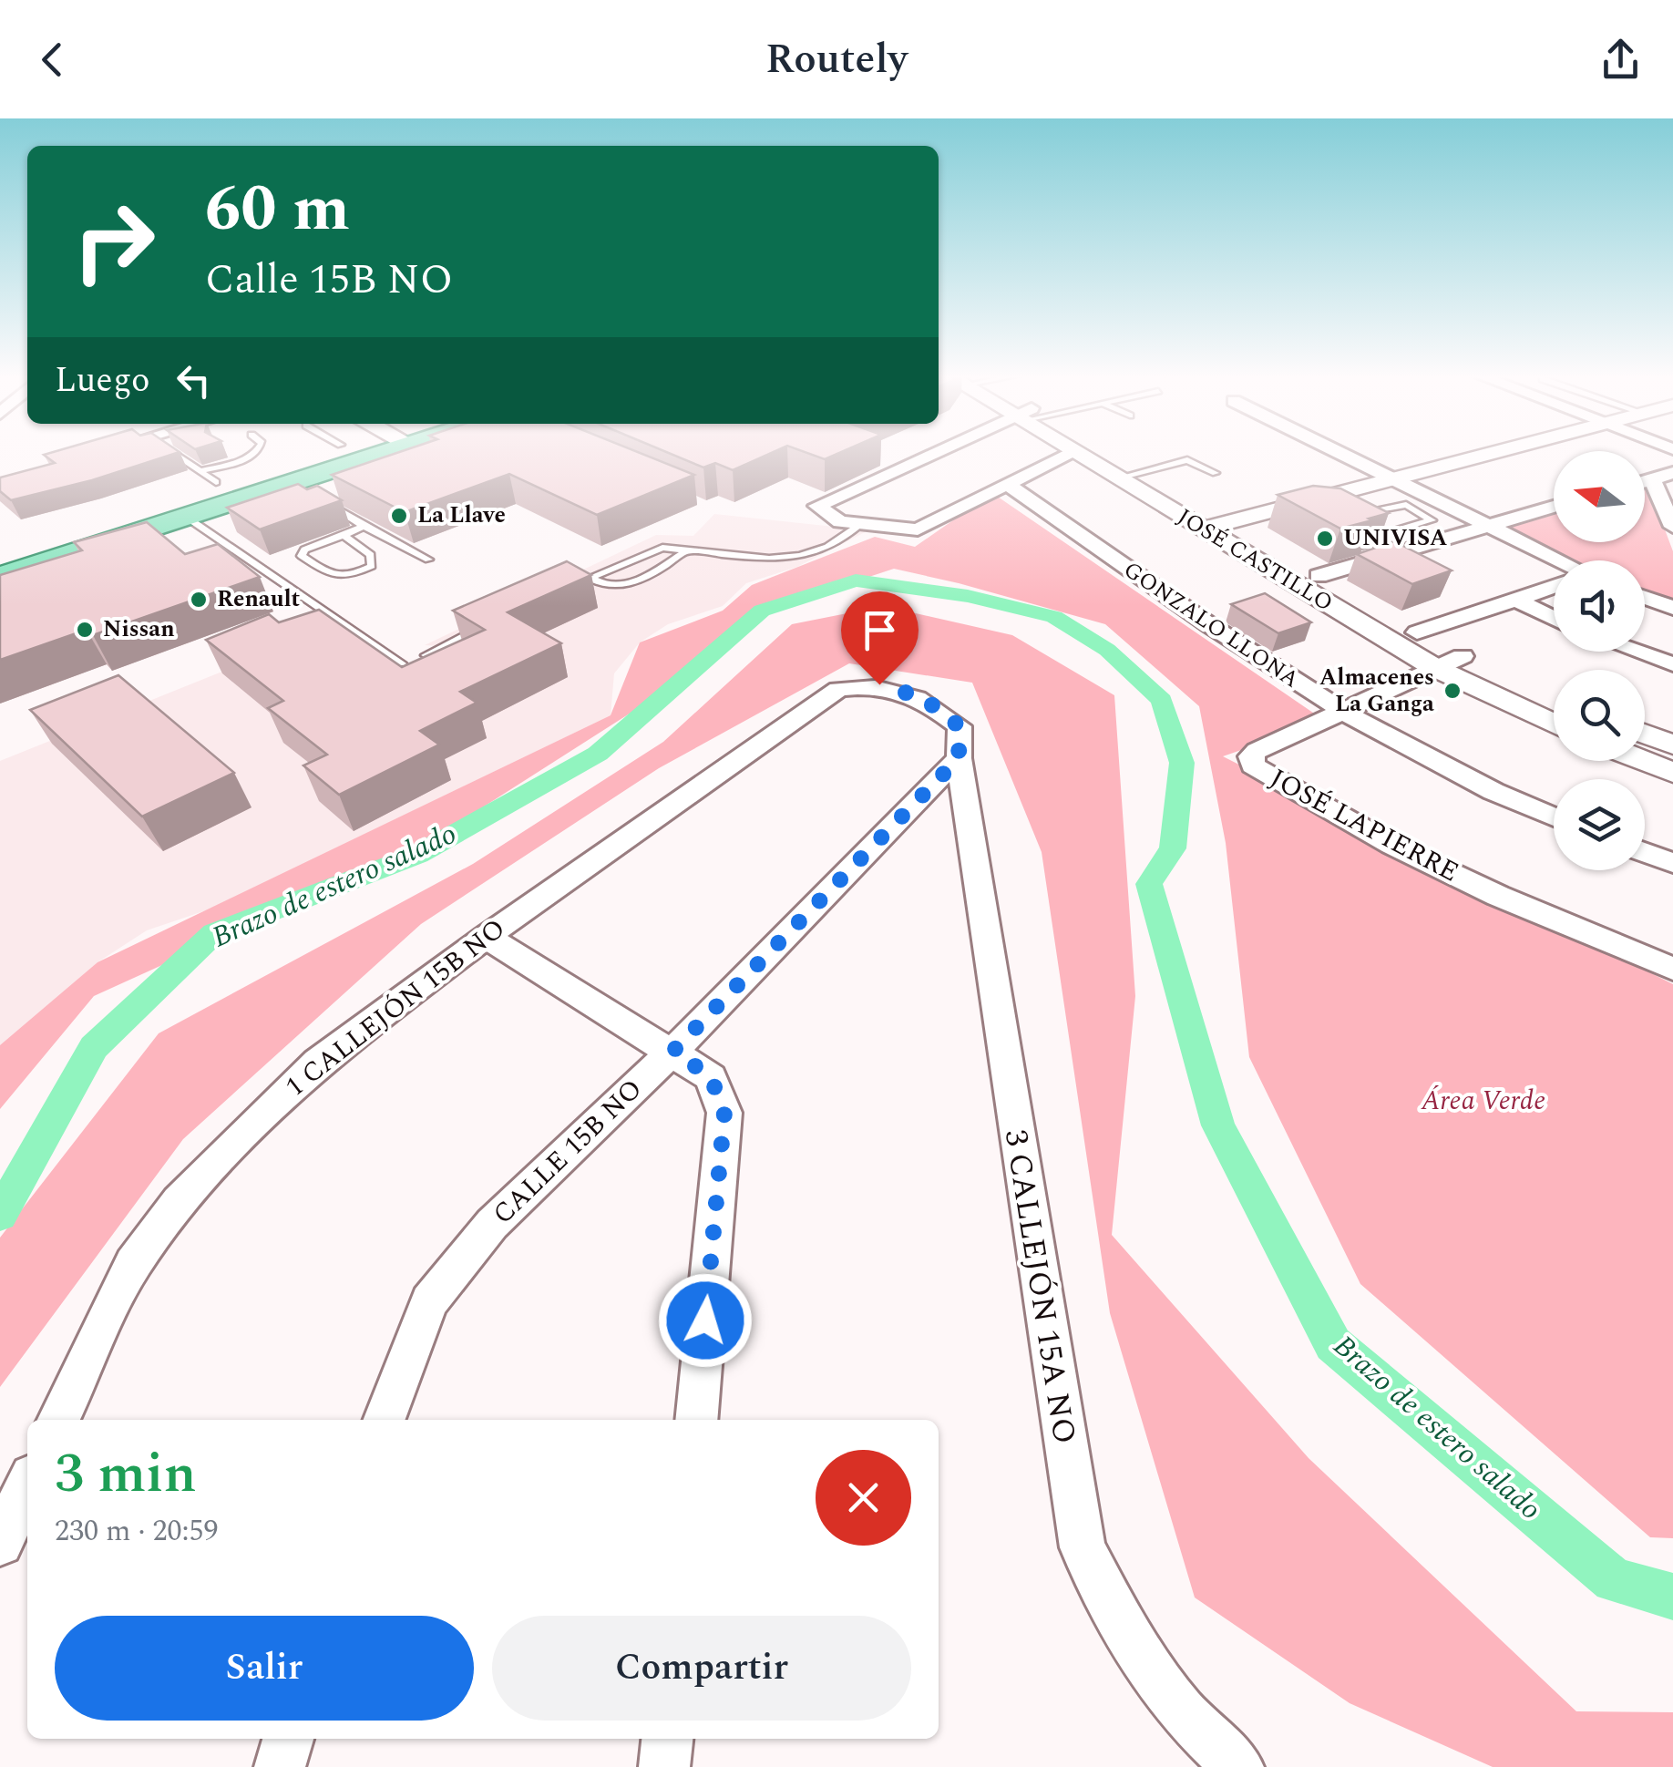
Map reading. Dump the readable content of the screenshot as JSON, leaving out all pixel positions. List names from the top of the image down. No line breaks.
{"streets":{"street":["JOSÉ CASTILLO","GONZALO LLONA","JOSÉ LAPIERRE","1 CALLEJÓN 15B NO","CALLE 15B NO","3 CALLEJÓN 15A NO"]},"crossings":[["JOSÉ CASTILLO","JOSÉ LAPIERRE"],["GONZALO LLONA","JOSÉ LAPIERRE"],["1 CALLEJÓN 15B NO","3 CALLEJÓN 15A NO"],["CALLE 15B NO","3 CALLEJÓN 15A NO"]],"water":["Brazo de estero salado"],"parks":["Área Verde"],"places":["La Llave","UNIVISA","Renault","Nissan","Almacenes La Ganga"],"north":"left","page":{"header":"Routely","turn":["60 m","Calle 15B NO"],"then":"Luego","heading":["3 min","230 m · 20:59"],"buttons":["Salir","Compartir"]}}
